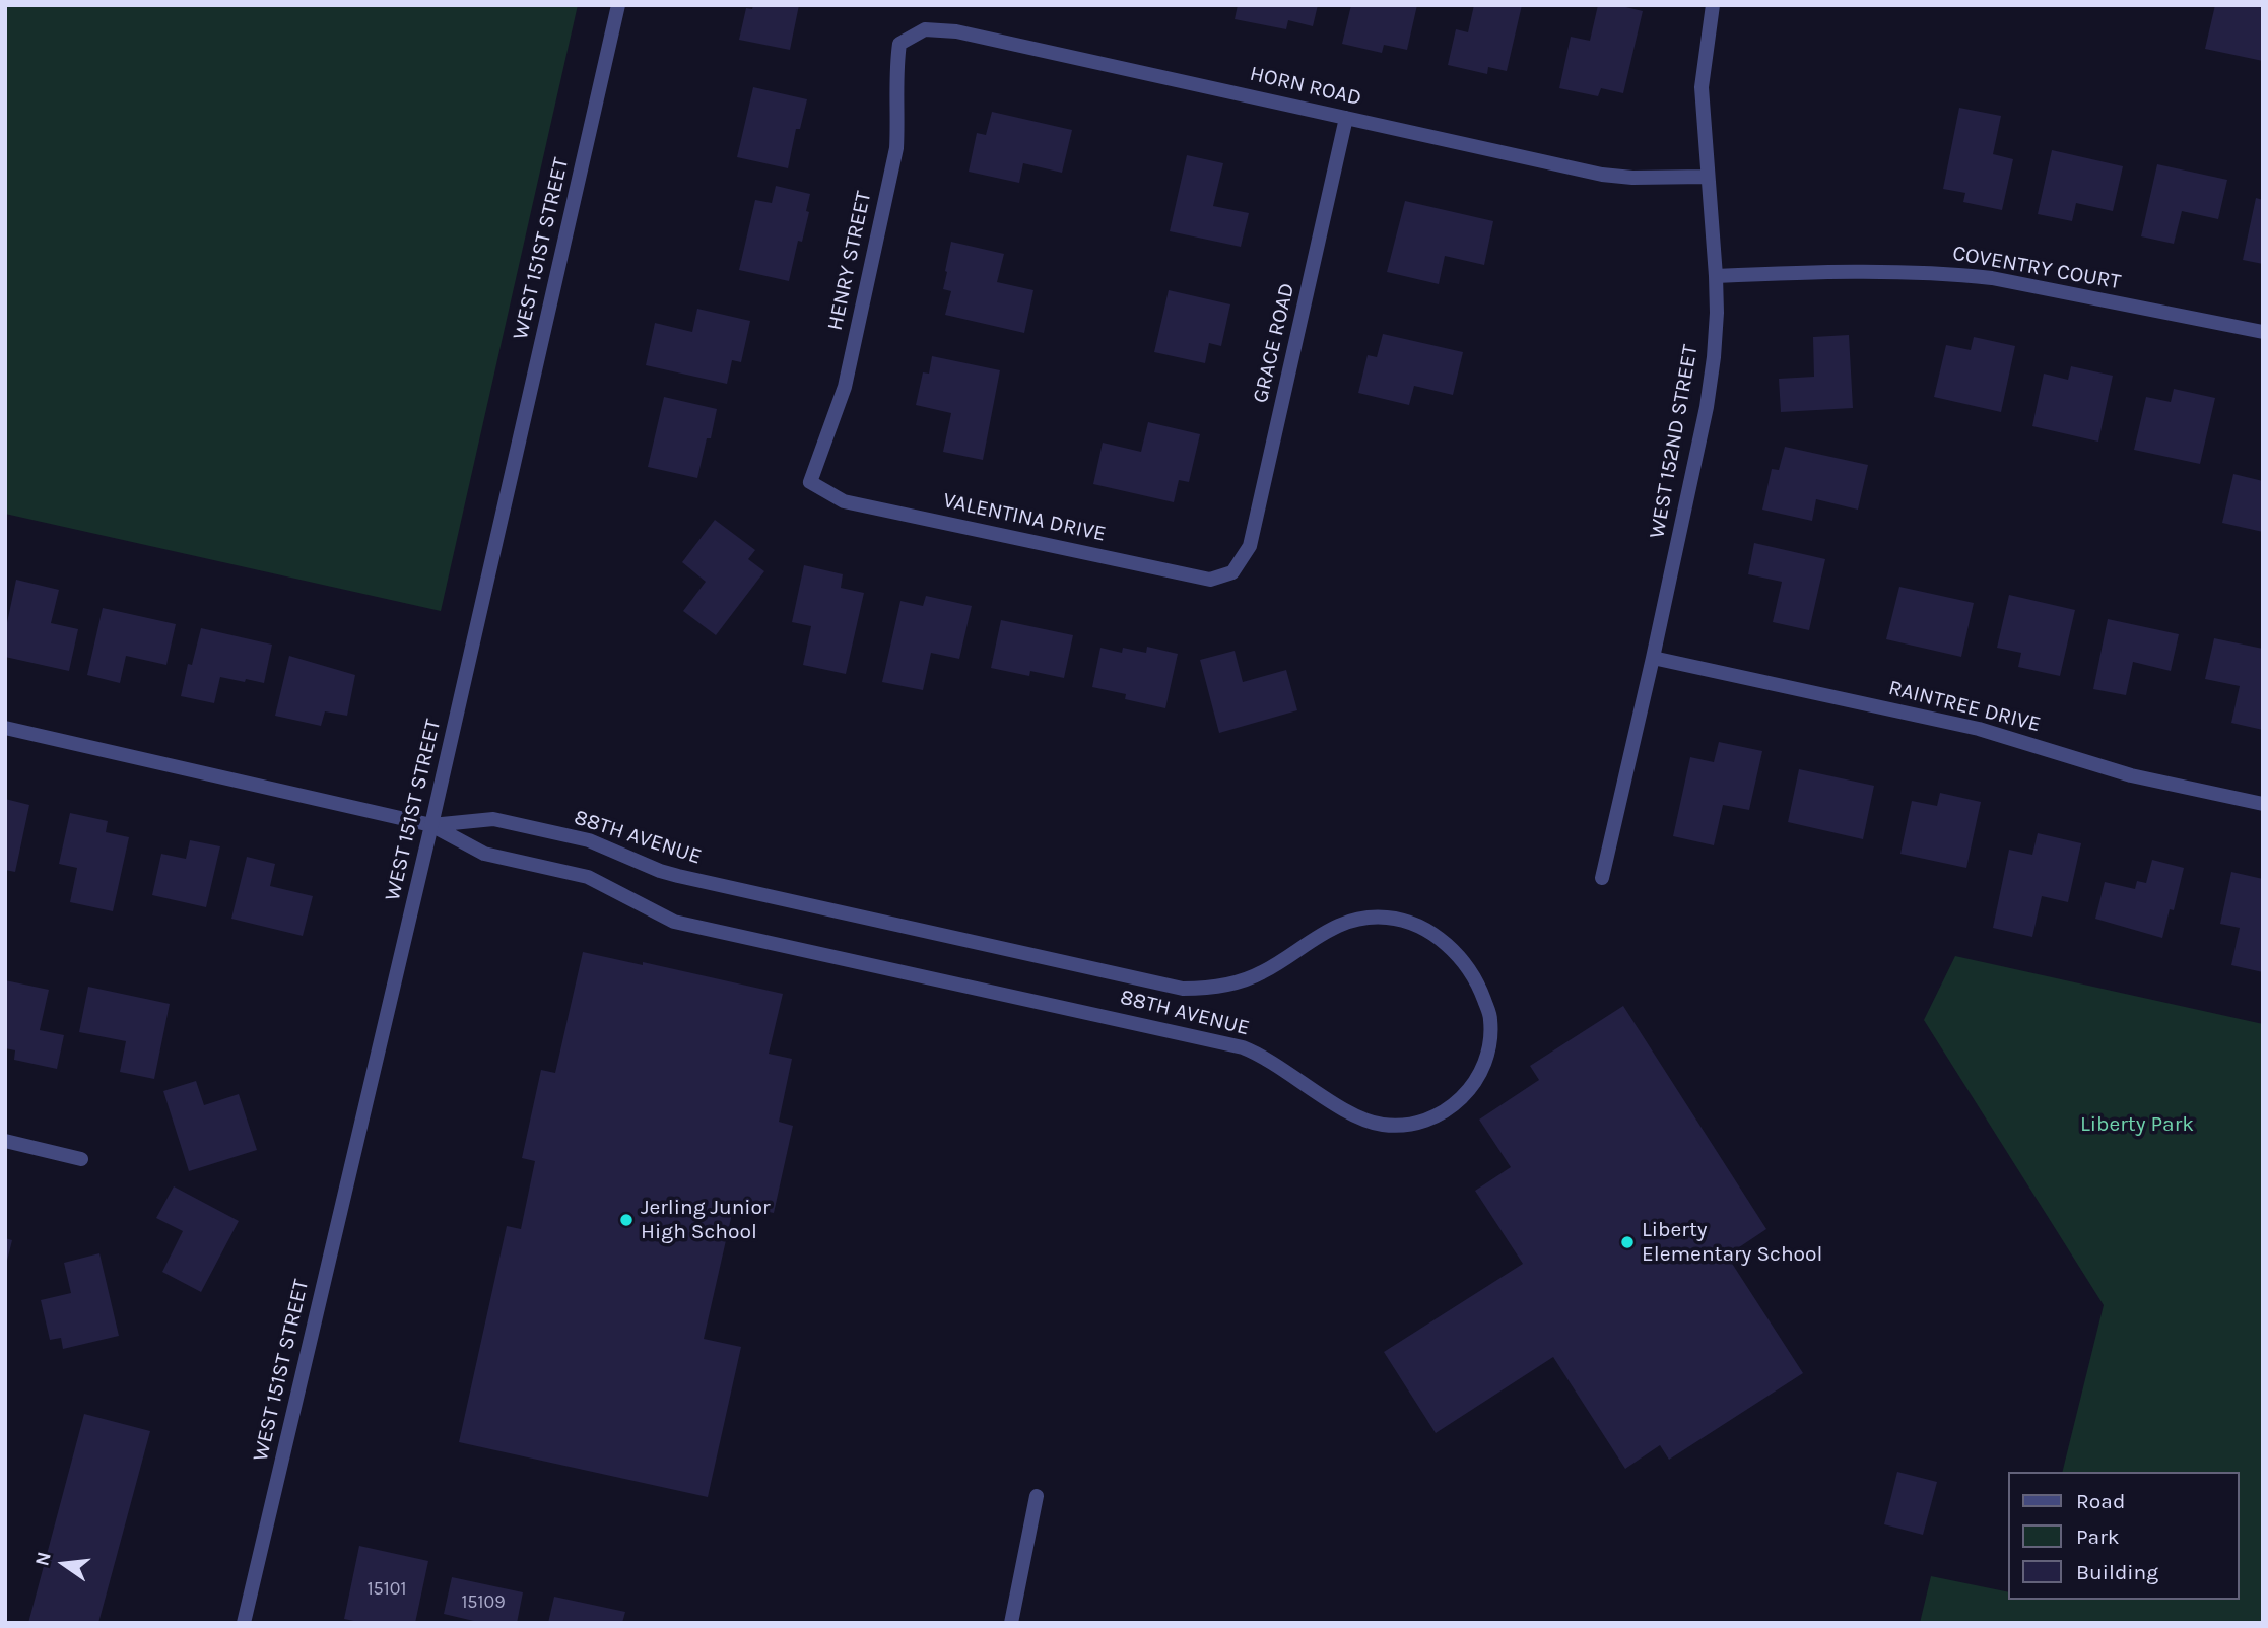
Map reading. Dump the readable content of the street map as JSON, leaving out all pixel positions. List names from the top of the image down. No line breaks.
{"streets":{"street":["HORN ROAD","WEST 151ST STREET","HENRY STREET","COVENTRY COURT","GRACE ROAD","WEST 152ND STREET","VALENTINA DRIVE","RAINTREE DRIVE","88TH AVENUE"]},"crossings":[["HORN ROAD","HENRY STREET"],["HORN ROAD","GRACE ROAD"],["HORN ROAD","WEST 152ND STREET"],["WEST 151ST STREET","88TH AVENUE"],["HENRY STREET","VALENTINA DRIVE"],["COVENTRY COURT","WEST 152ND STREET"],["GRACE ROAD","VALENTINA DRIVE"],["WEST 152ND STREET","RAINTREE DRIVE"]],"parks":["Liberty Park"],"places":["Jerling Junior High School","Liberty Elementary School"],"house_numbers":["15101","15109"],"legend":["Road","Park","Building"],"north":"left"}
